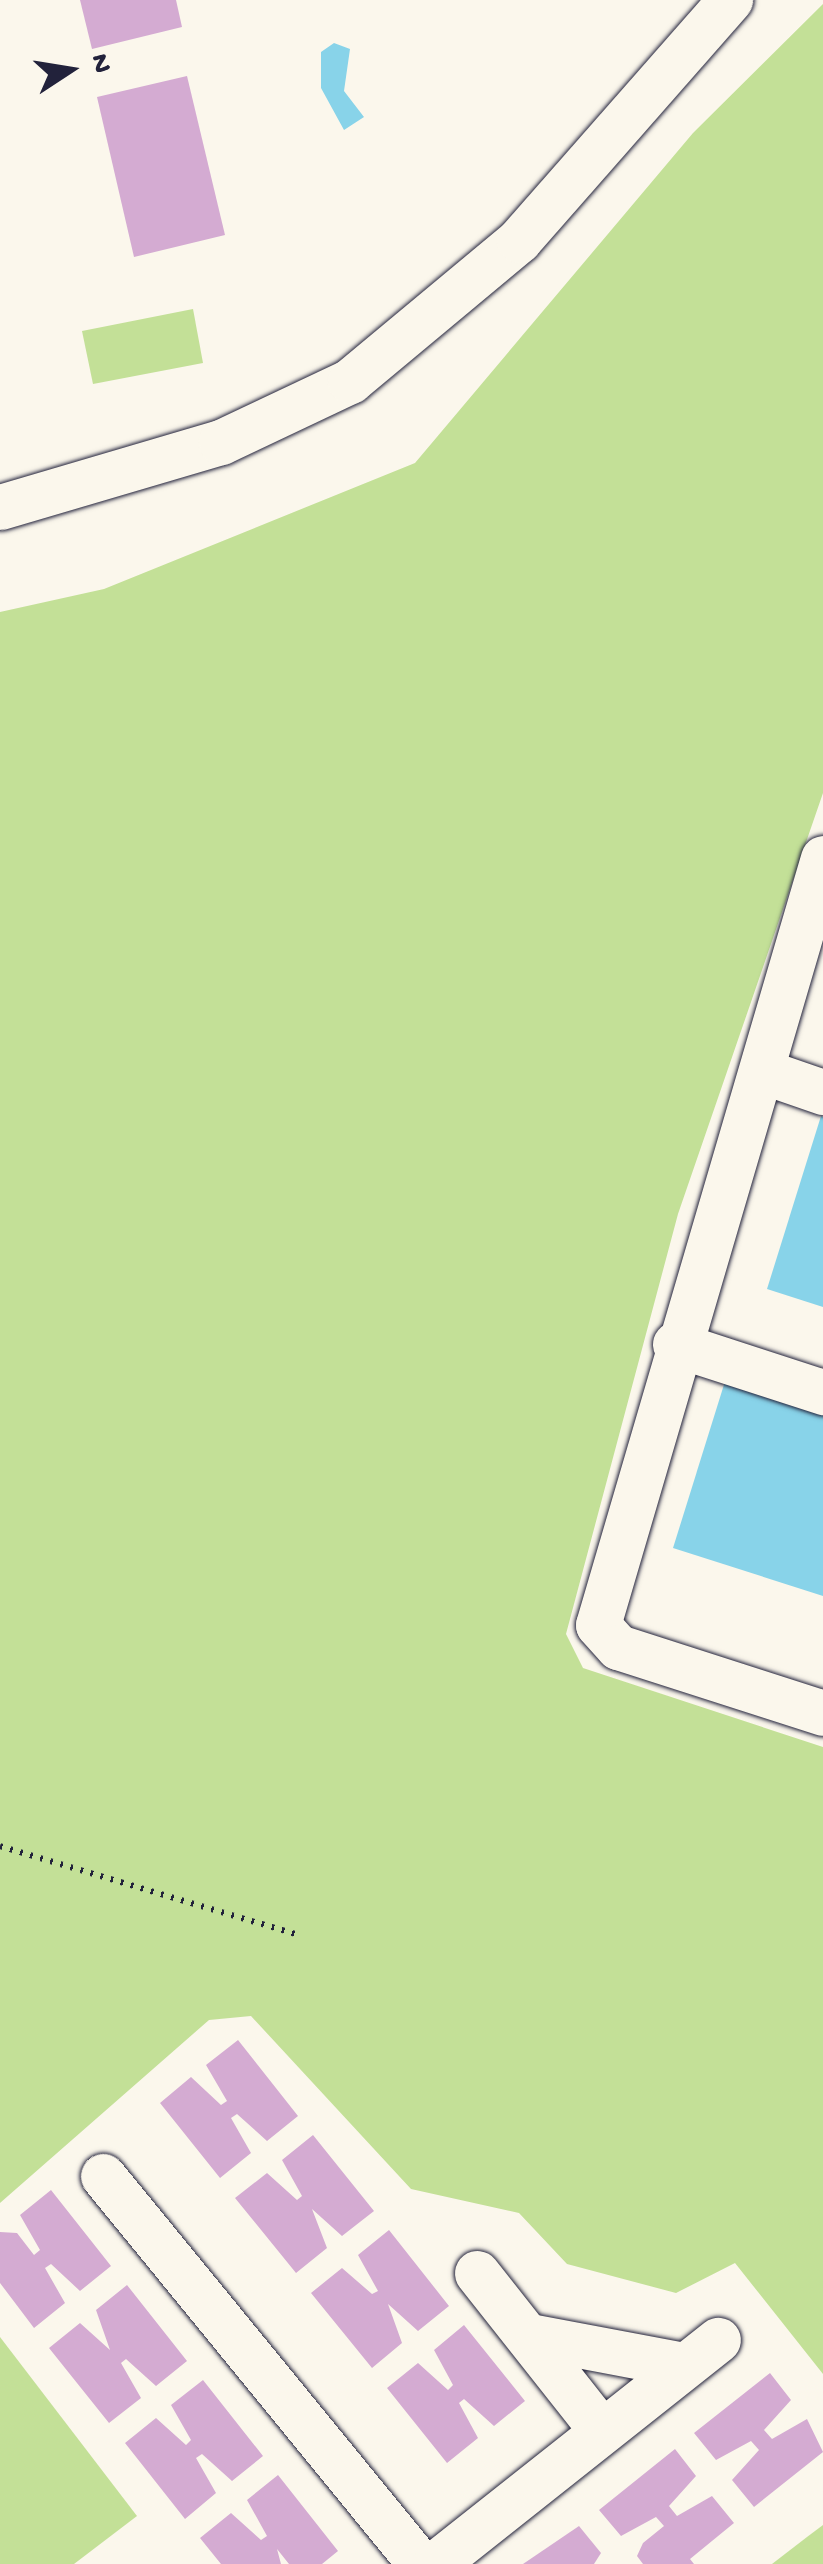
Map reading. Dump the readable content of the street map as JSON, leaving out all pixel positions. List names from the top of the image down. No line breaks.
{"north":"right"}
